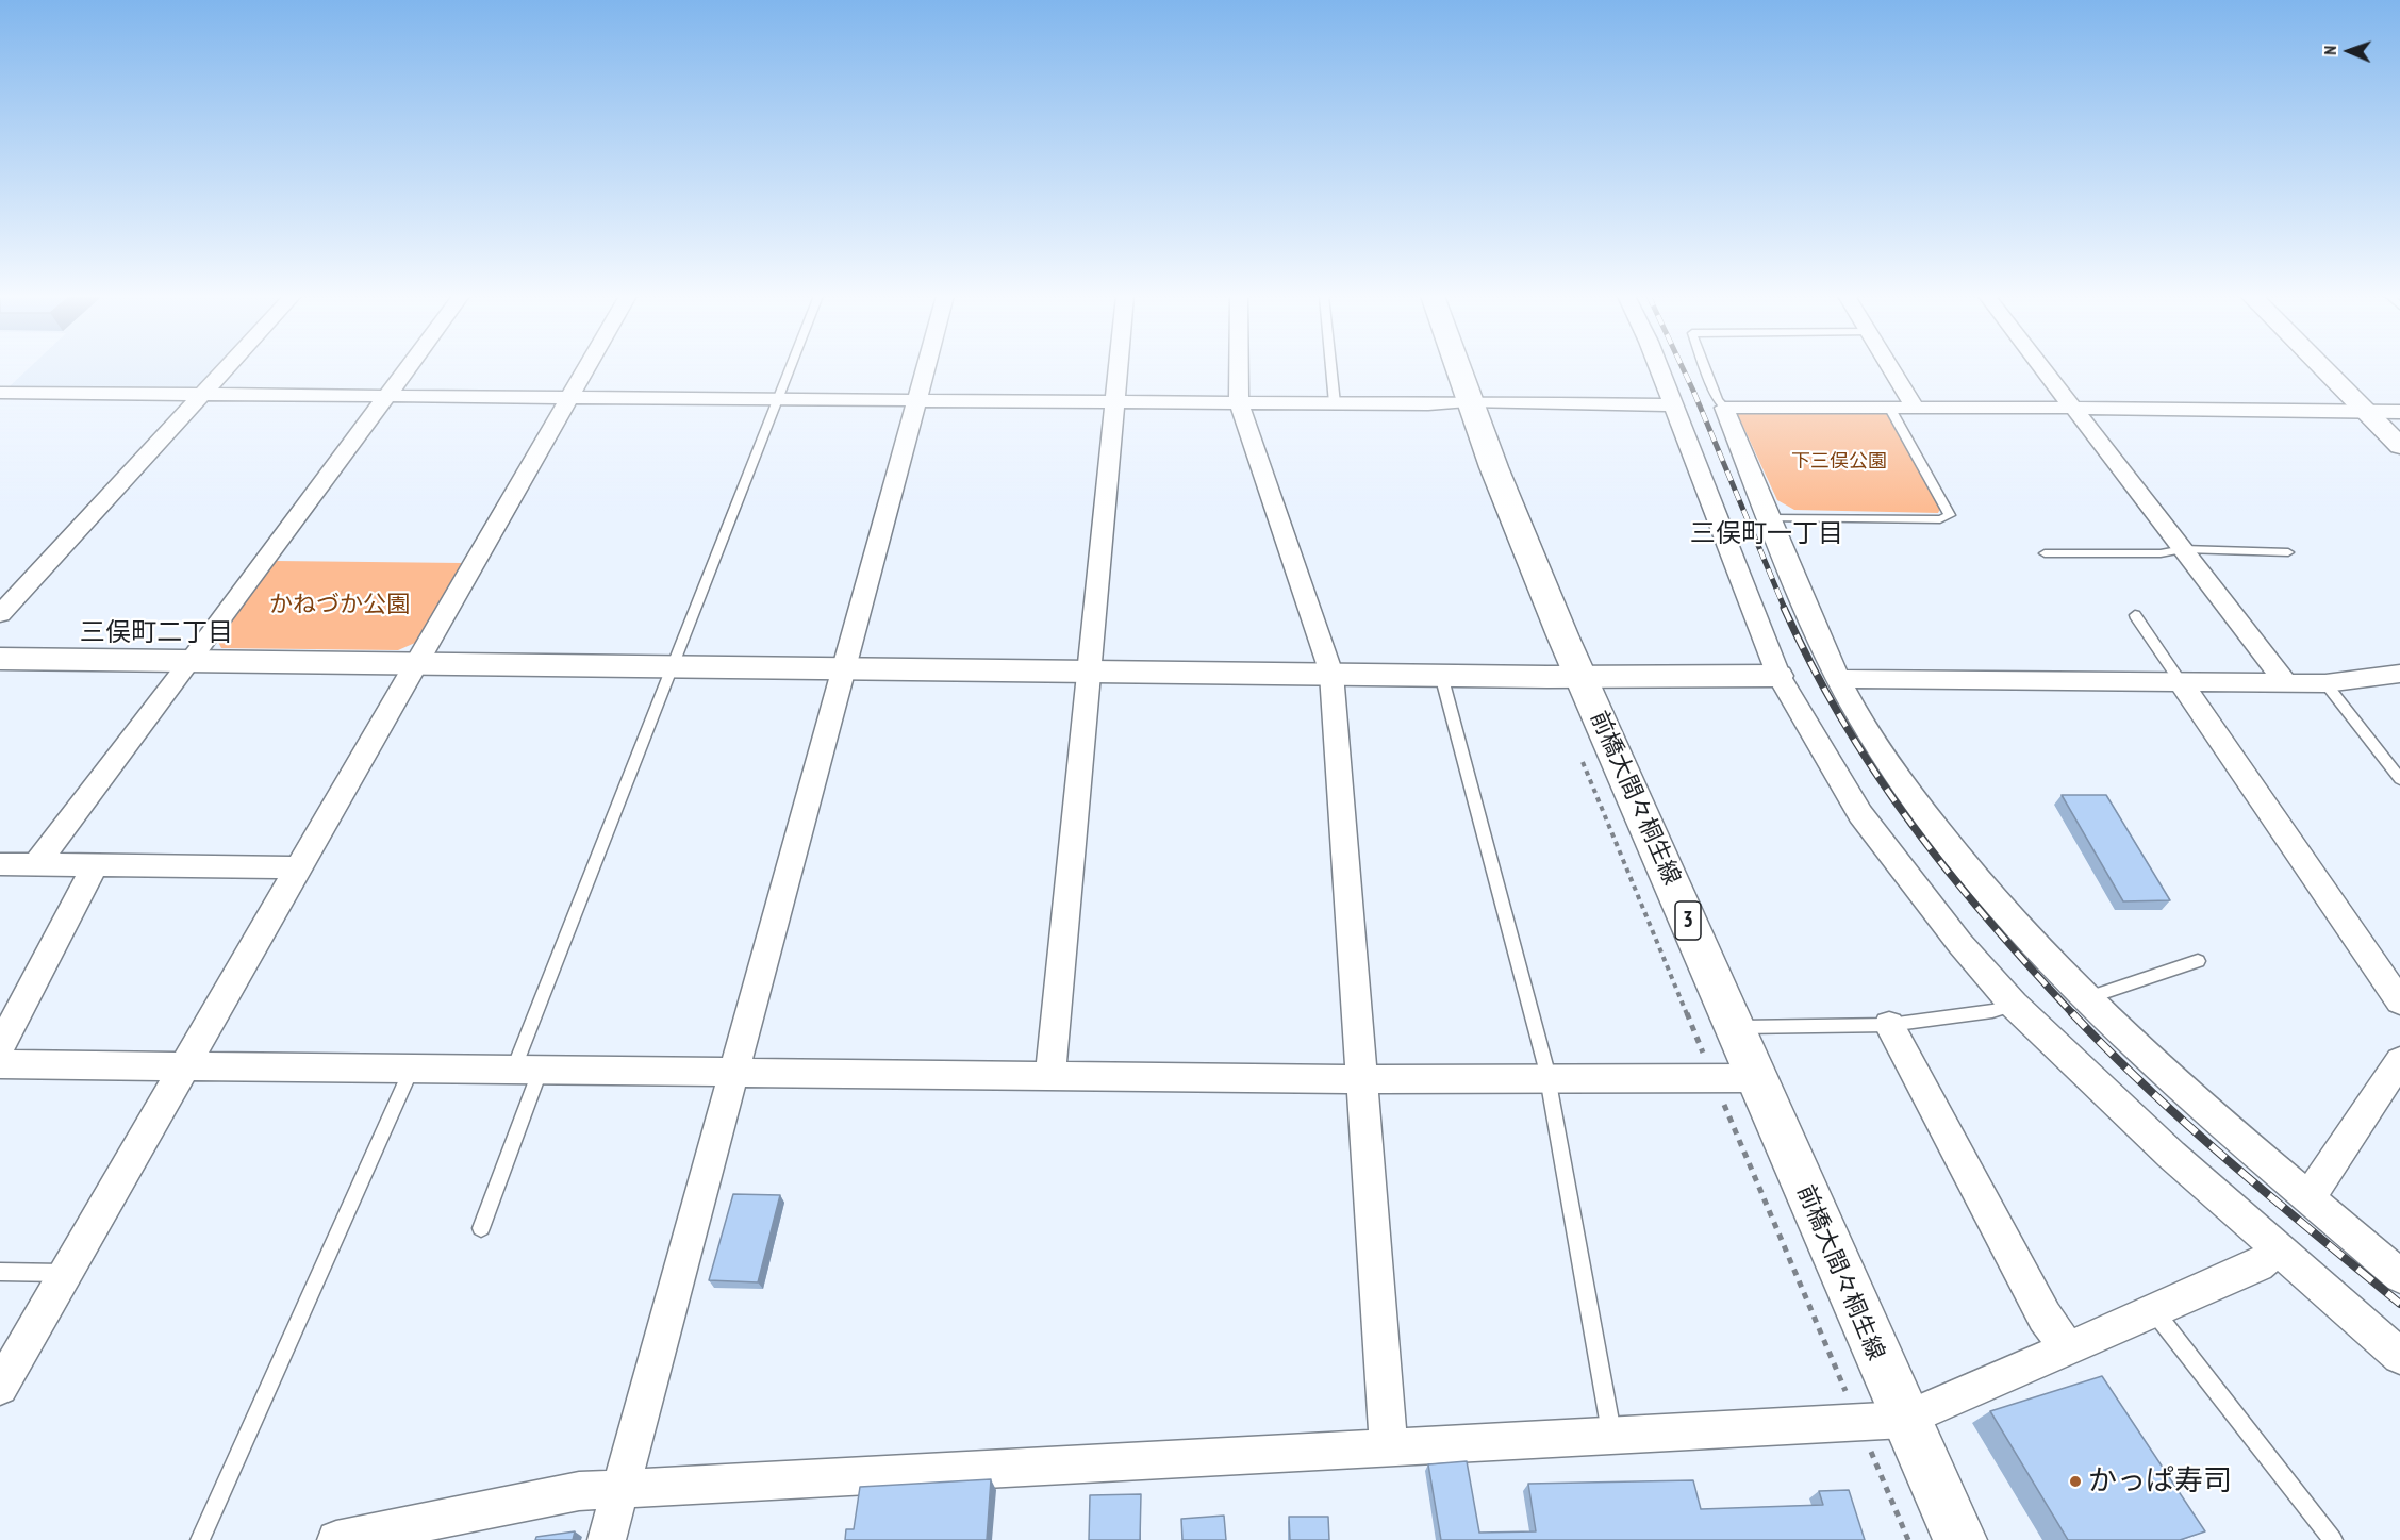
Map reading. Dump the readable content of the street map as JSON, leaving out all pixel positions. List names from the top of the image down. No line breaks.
{"streets":{"main road":["前橋大間々桐生線","3"]},"districts":["三俣町一丁目","三俣町二丁目"],"parks":["下三俣公園","かねづか公園"],"places":["かっぱ寿司"],"north":"left"}
